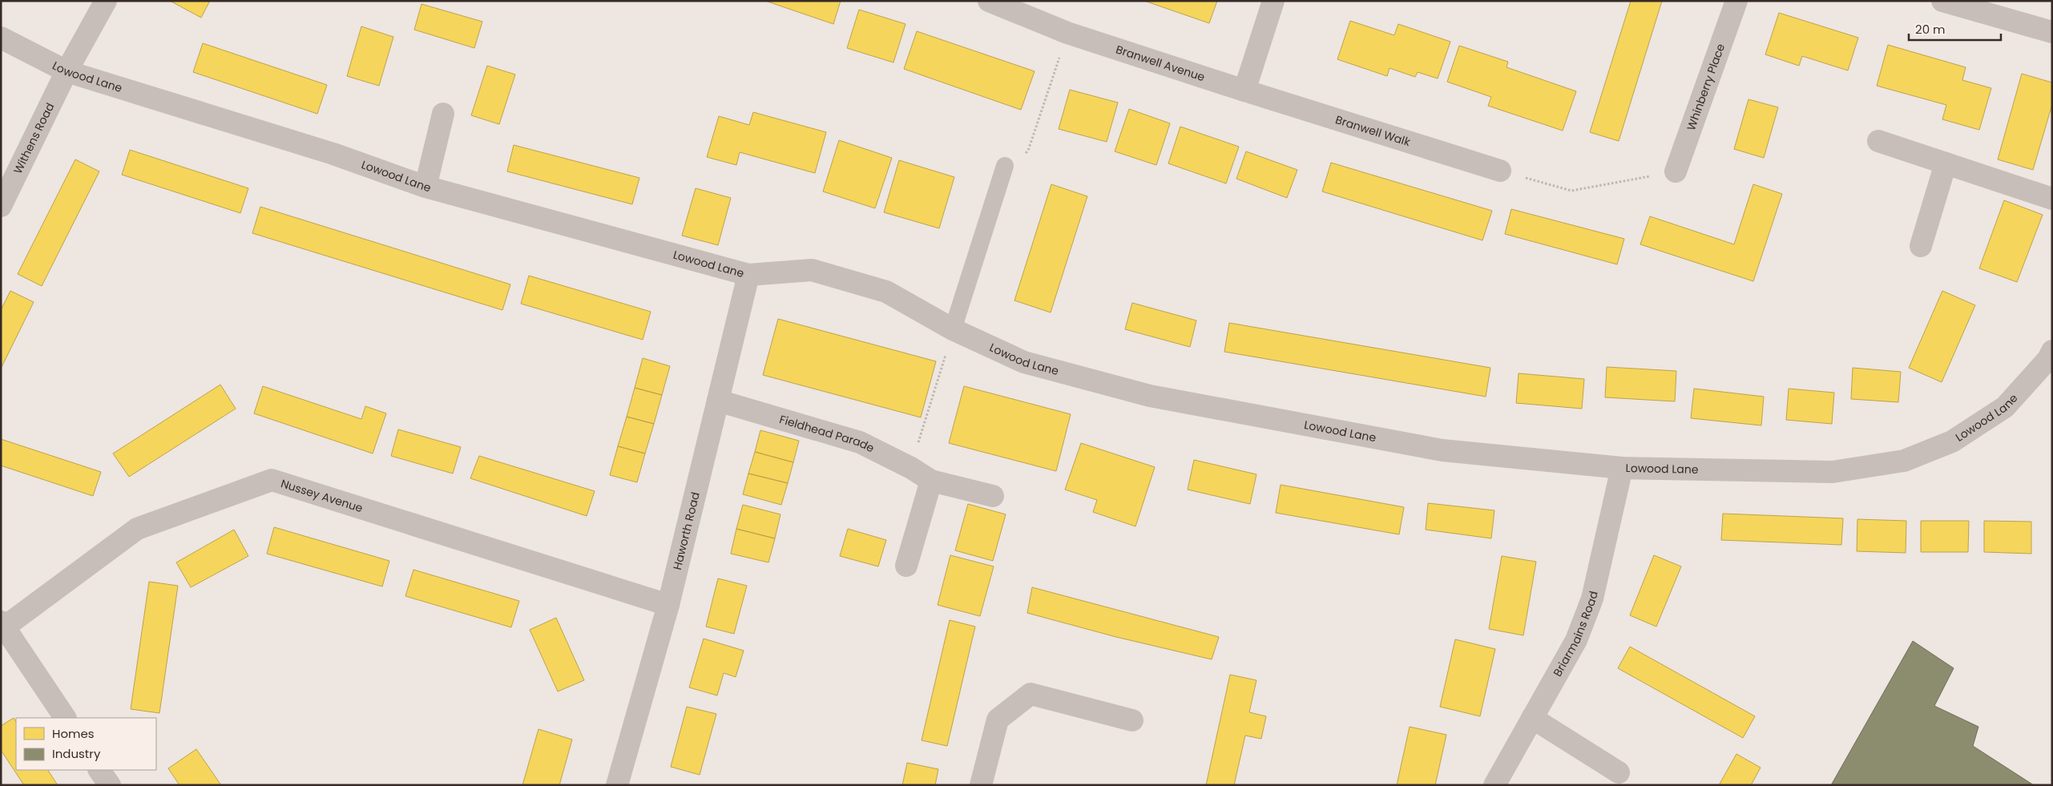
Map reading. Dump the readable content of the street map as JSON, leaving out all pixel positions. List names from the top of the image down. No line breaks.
{"streets":{"street":["Branwell Avenue","Lowood Lane","Whinberry Place","Branwell Walk","Withens Road","Fieldhead Parade","Nussey Avenue","Haworth Road","Briarmains Road"]},"crossings":[["Branwell Avenue","Branwell Walk"],["Lowood Lane","Withens Road"],["Lowood Lane","Haworth Road"],["Lowood Lane","Briarmains Road"],["Fieldhead Parade","Haworth Road"],["Nussey Avenue","Haworth Road"]],"legend":["Homes","Industry"],"scale_bar":"20 m"}
